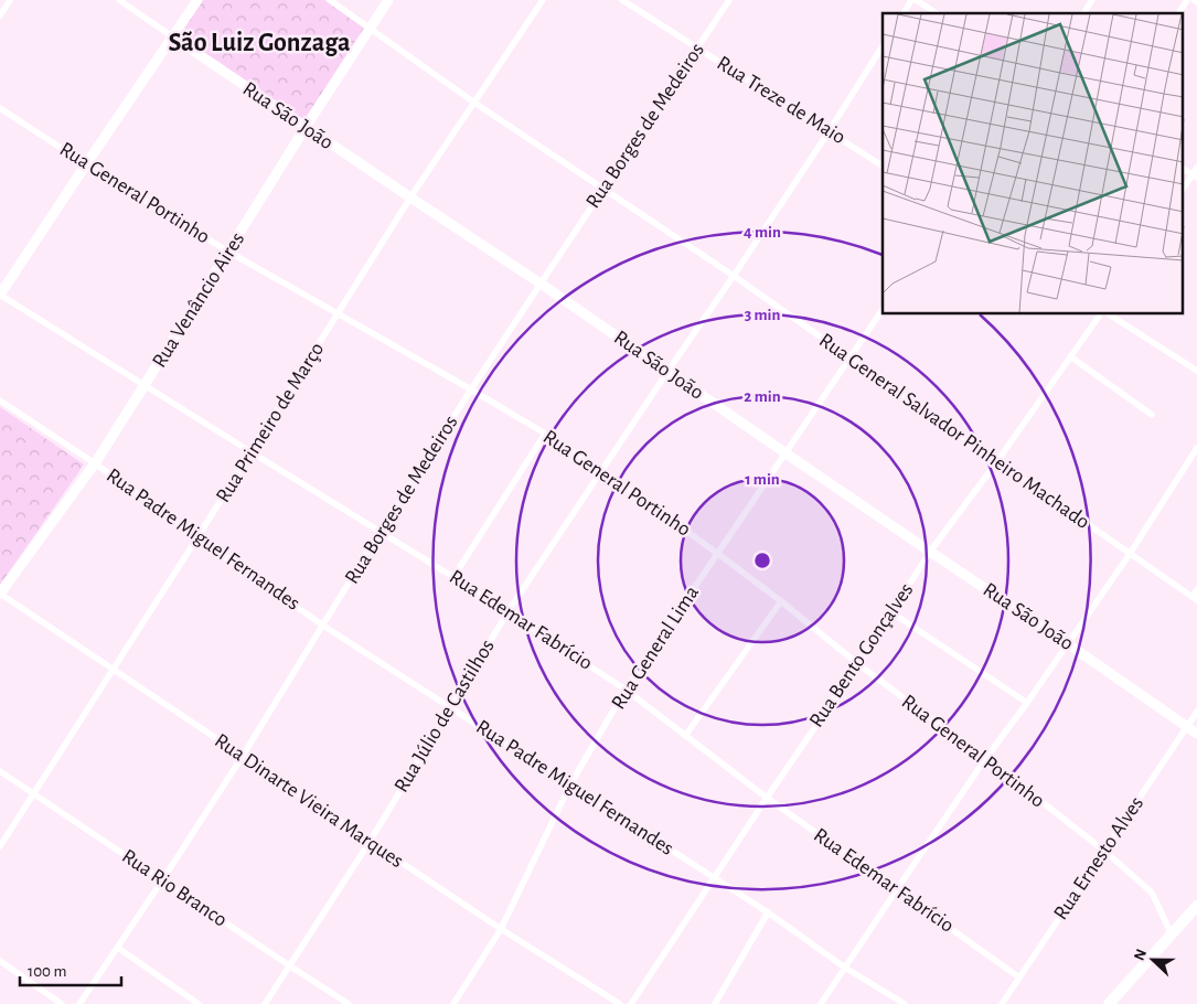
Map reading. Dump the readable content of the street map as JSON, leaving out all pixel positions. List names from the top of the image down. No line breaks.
{"streets":{"main road":["Rua São João","Rua Venâncio Aires"],"street":["Rua Treze de Maio","Rua Borges de Medeiros","Rua General Portinho","Rua Primeiro de Março","Rua General Salvador Pinheiro Machado","Rua Padre Miguel Fernandes","Rua Edemar Fabrício","Rua General Lima","Rua Bento Gonçalves","Rua Júlio de Castilhos","Rua Dinarte Vieira Marques","Rua Ernesto Alves","Rua Rio Branco"]},"crossings":[["Rua Treze de Maio","Rua Borges de Medeiros"],["Rua Treze de Maio","Rua Júlio de Castilhos"],["Rua São João","Rua Borges de Medeiros"],["Rua São João","Rua Venâncio Aires"],["Rua São João","Rua Primeiro de Março"],["Rua São João","Rua General Lima"],["Rua São João","Rua Bento Gonçalves"],["Rua São João","Rua Júlio de Castilhos"],["Rua São João","Rua Ernesto Alves"],["Rua Borges de Medeiros","Rua General Portinho"],["Rua Borges de Medeiros","Rua General Salvador Pinheiro Machado"],["Rua Borges de Medeiros","Rua Padre Miguel Fernandes"],["Rua Borges de Medeiros","Rua Edemar Fabrício"],["Rua Borges de Medeiros","Rua Dinarte Vieira Marques"],["Rua Borges de Medeiros","Rua Rio Branco"],["Rua General Portinho","Rua Venâncio Aires"],["Rua General Portinho","Rua Primeiro de Março"],["Rua General Portinho","Rua General Lima"],["Rua General Portinho","Rua Bento Gonçalves"],["Rua General Portinho","Rua Júlio de Castilhos"],["Rua General Portinho","Rua Ernesto Alves"],["Rua Venâncio Aires","Rua General Salvador Pinheiro Machado"],["Rua Venâncio Aires","Rua Padre Miguel Fernandes"],["Rua Venâncio Aires","Rua Edemar Fabrício"],["Rua Venâncio Aires","Rua Dinarte Vieira Marques"],["Rua Primeiro de Março","Rua General Salvador Pinheiro Machado"],["Rua Primeiro de Março","Rua Padre Miguel Fernandes"],["Rua Primeiro de Março","Rua Edemar Fabrício"],["Rua Primeiro de Março","Rua Dinarte Vieira Marques"],["Rua Primeiro de Março","Rua Rio Branco"],["Rua General Salvador Pinheiro Machado","Rua General Lima"],["Rua General Salvador Pinheiro Machado","Rua Bento Gonçalves"],["Rua General Salvador Pinheiro Machado","Rua Júlio de Castilhos"],["Rua Padre Miguel Fernandes","Rua General Lima"],["Rua Padre Miguel Fernandes","Rua Bento Gonçalves"],["Rua Padre Miguel Fernandes","Rua Júlio de Castilhos"],["Rua Edemar Fabrício","Rua General Lima"],["Rua Edemar Fabrício","Rua Bento Gonçalves"],["Rua Edemar Fabrício","Rua Júlio de Castilhos"],["Rua Edemar Fabrício","Rua Ernesto Alves"],["Rua General Lima","Rua Dinarte Vieira Marques"],["Rua Júlio de Castilhos","Rua Dinarte Vieira Marques"],["Rua Júlio de Castilhos","Rua Rio Branco"]],"districts":["São Luiz Gonzaga"],"scale_bar":"100 m","north":"left","rings":["4 min","3 min","2 min","1 min"]}
